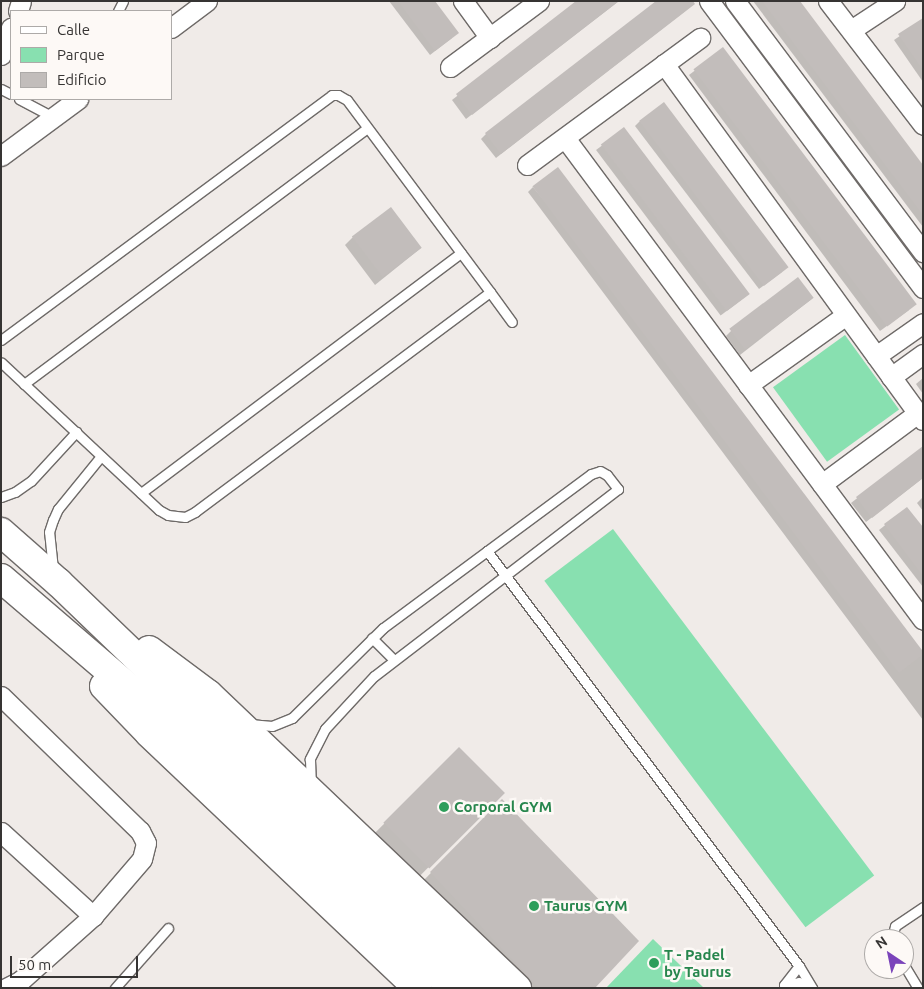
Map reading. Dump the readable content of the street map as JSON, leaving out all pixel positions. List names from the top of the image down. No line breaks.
{"places":["Corporal GYM","Taurus GYM","T - Padel by Taurus"],"legend":["Calle","Parque","Edificio"],"scale_bar":"50 m","north":"top left"}
